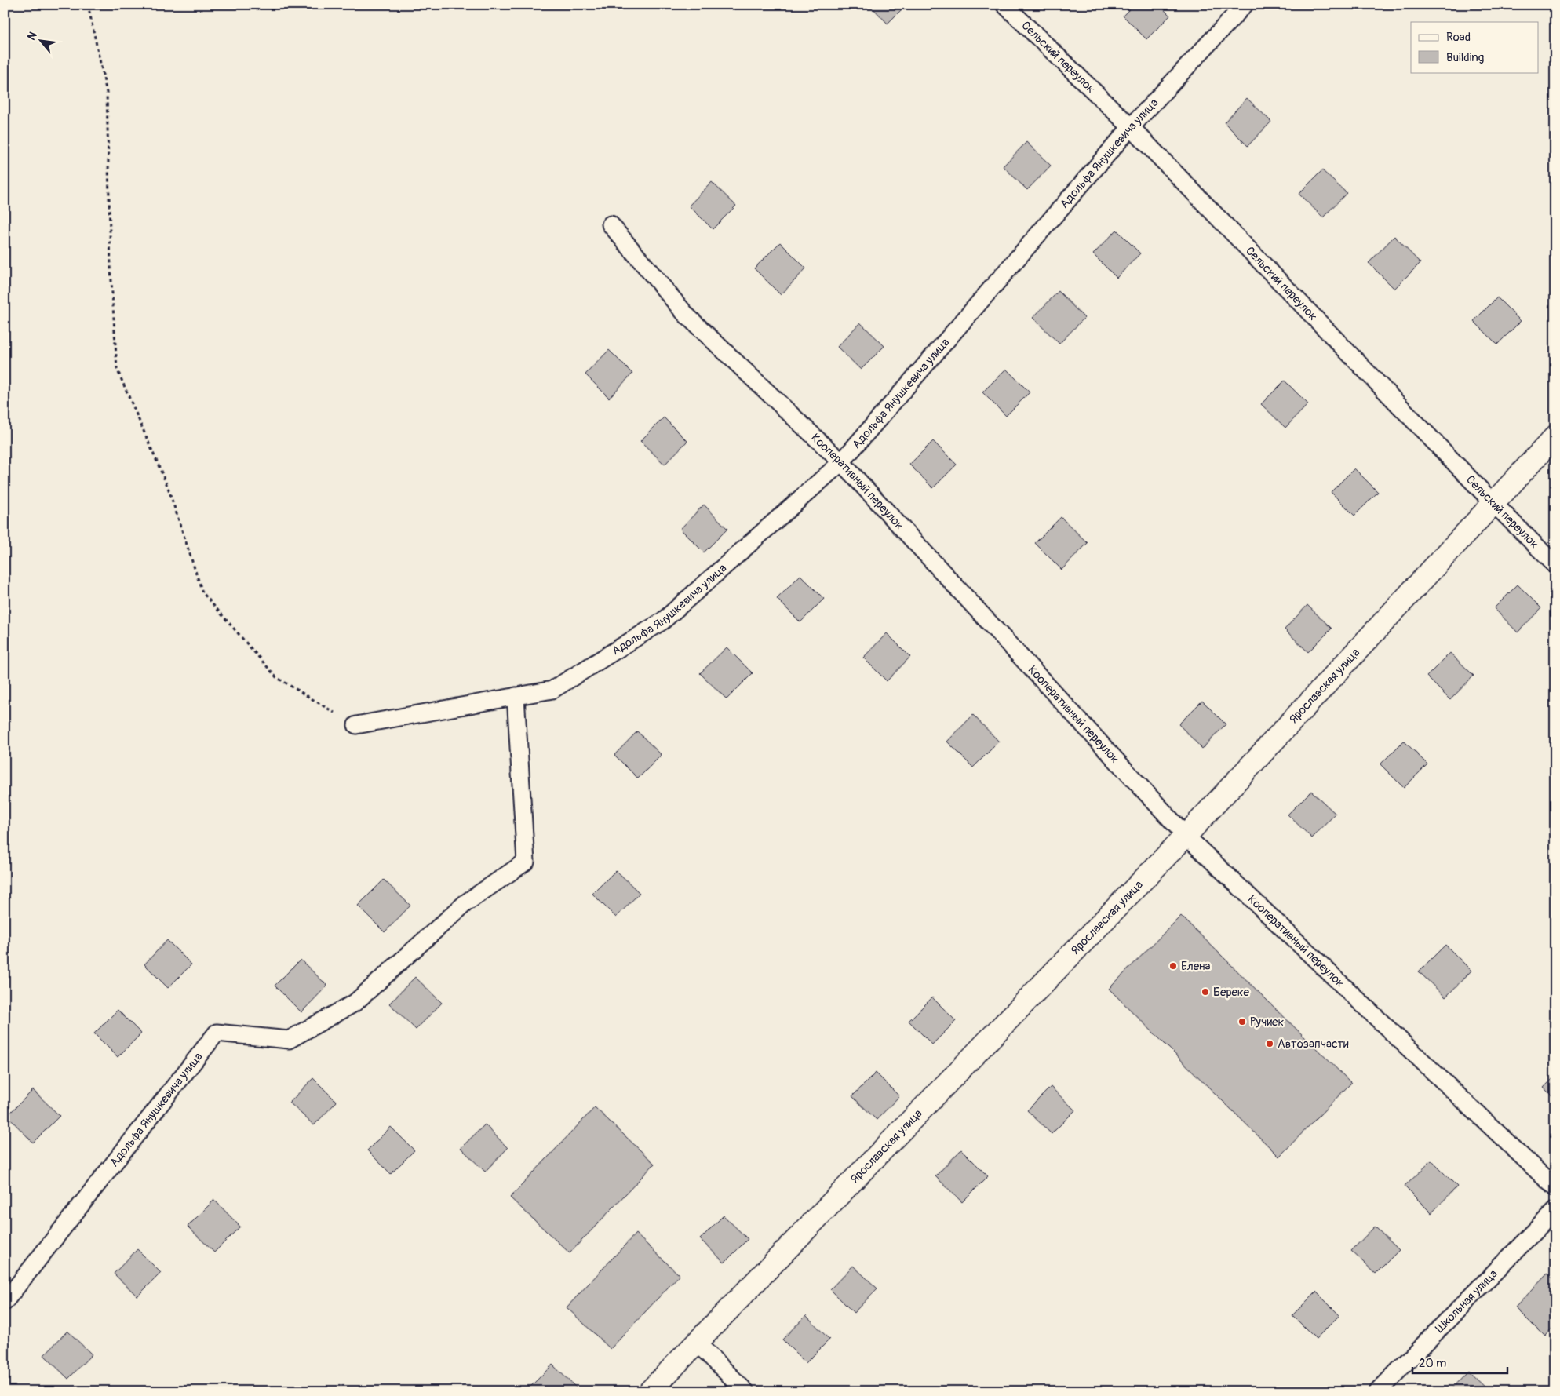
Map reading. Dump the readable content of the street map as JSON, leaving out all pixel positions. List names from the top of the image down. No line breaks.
{"streets":{"main road":["Ярославская улица"],"lane":["Сельский переулок","Адольфа Янушкевича улица","Кооперативный переулок","Школьная улица"]},"crossings":[["Сельский переулок","Адольфа Янушкевича улица"],["Сельский переулок","Ярославская улица"],["Адольфа Янушкевича улица","Кооперативный переулок"],["Кооперативный переулок","Ярославская улица"]],"places":["Елена","Береке","Ручиек","Автозапчасти"],"legend":["Road","Building"],"scale_bar":"20 m","north":"top left"}
